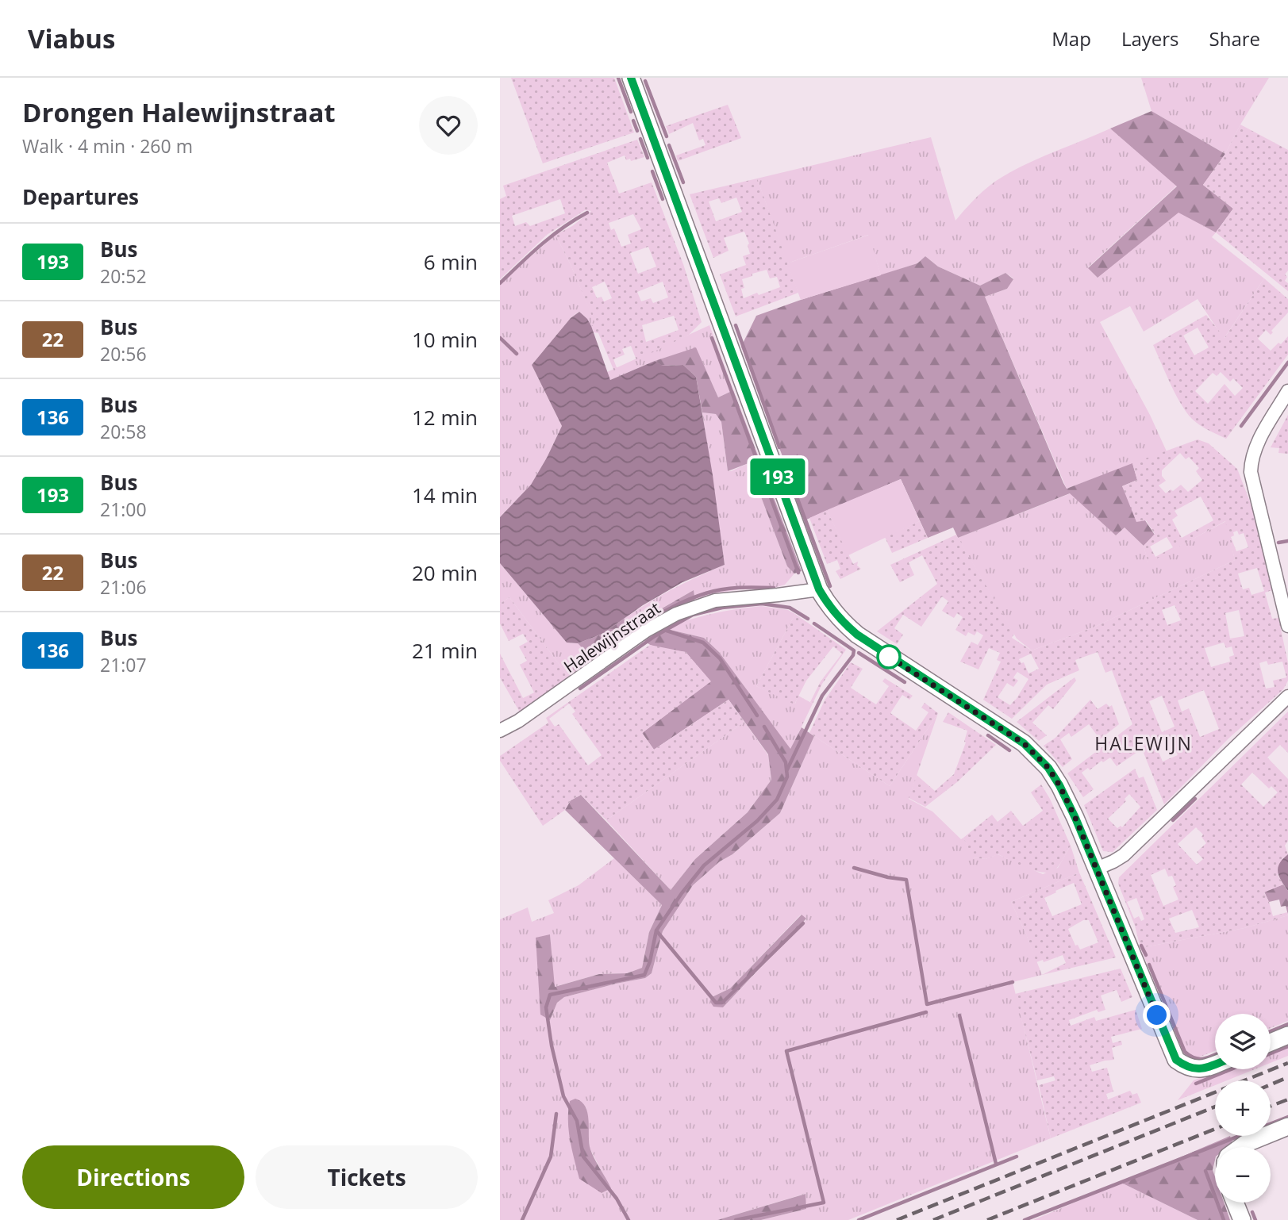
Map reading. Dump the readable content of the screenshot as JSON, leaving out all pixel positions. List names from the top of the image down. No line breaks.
{"streets":{"street":["Halewijnstraat"]},"districts":["HALEWIJN"],"lines":["bus line 193"],"page":{"header":"Viabus","nav":["Map","Layers","Share"],"heading":[["Drongen Halewijnstraat","Walk · 4 min · 260 m"],"Departures"],"on_map":"193","list":[{"mark":"193","name":"Bus","note":"20:52","value":"6 min"},{"mark":"22","name":"Bus","note":"20:56","value":"10 min"},{"mark":"136","name":"Bus","note":"20:58","value":"12 min"},{"mark":"193","name":"Bus","note":"21:00","value":"14 min"},{"mark":"22","name":"Bus","note":"21:06","value":"20 min"},{"mark":"136","name":"Bus","note":"21:07","value":"21 min"}],"map_buttons":["+","−"],"buttons":["Directions","Tickets"]}}
